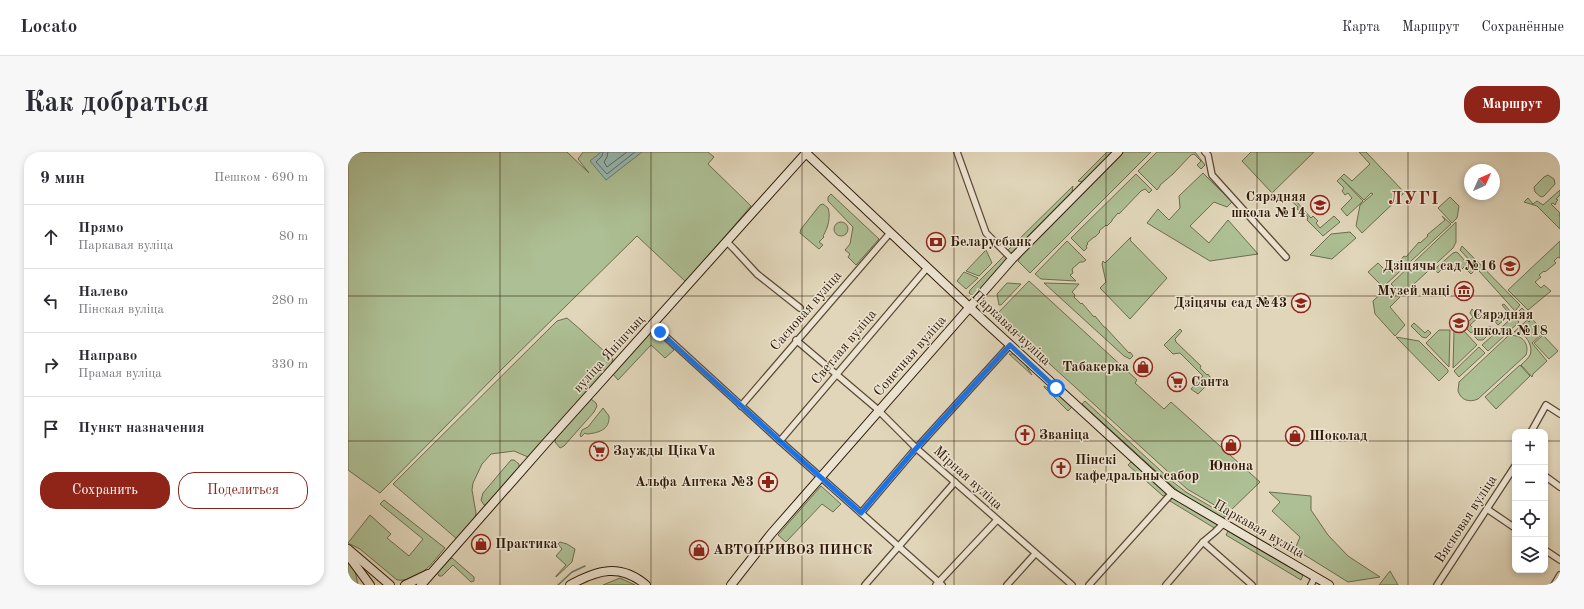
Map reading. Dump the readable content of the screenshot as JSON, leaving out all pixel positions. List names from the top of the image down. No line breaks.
{"streets":{"street":["Сасновая вуліца","Паркавая вуліца","Светлая вуліца","вуліца Янішчыц","Сонечная вуліца","Мірная вуліца","Вясновая вуліца"]},"crossings":[["Сасновая вуліца","Паркавая вуліца"],["Сасновая вуліца","Мірная вуліца"],["Паркавая вуліца","Светлая вуліца"],["Паркавая вуліца","вуліца Янішчыц"],["Паркавая вуліца","Сонечная вуліца"],["Светлая вуліца","Мірная вуліца"],["Сонечная вуліца","Мірная вуліца"]],"districts":["ЛУГІ"],"places":{"school or university":["Сярэдняя школа №14","Дзіцячы сад №16","Дзіцячы сад №43","Сярэдняя школа №18"],"bank":["Беларусбанк"],"museum":["Музей маці"],"shop":["Табакерка","Шоколад","Юнона","Практика","АВТОПРИВОЗ ПИНСК"],"supermarket":["Санта","Заужды ЦікаVа"],"church":["Званіца","Пінскі кафедральны сабор"],"pharmacy":["Альфа Аптека №3"]},"north":"top right","page":{"header":"Locato","nav":["Карта","Маршрут","Сохранённые"],"buttons":["Маршрут",["Сохранить","Поделиться"]],"title":"Как добраться","heading":["9 мин","Пешком · 690 m"],"list":[["Прямо","Паркавая вуліца","80 m"],["Налево","Пінская вуліца","280 m"],["Направо","Прамая вуліца","330 m"],"Пункт назначения"],"map_buttons":["+","−"]}}
